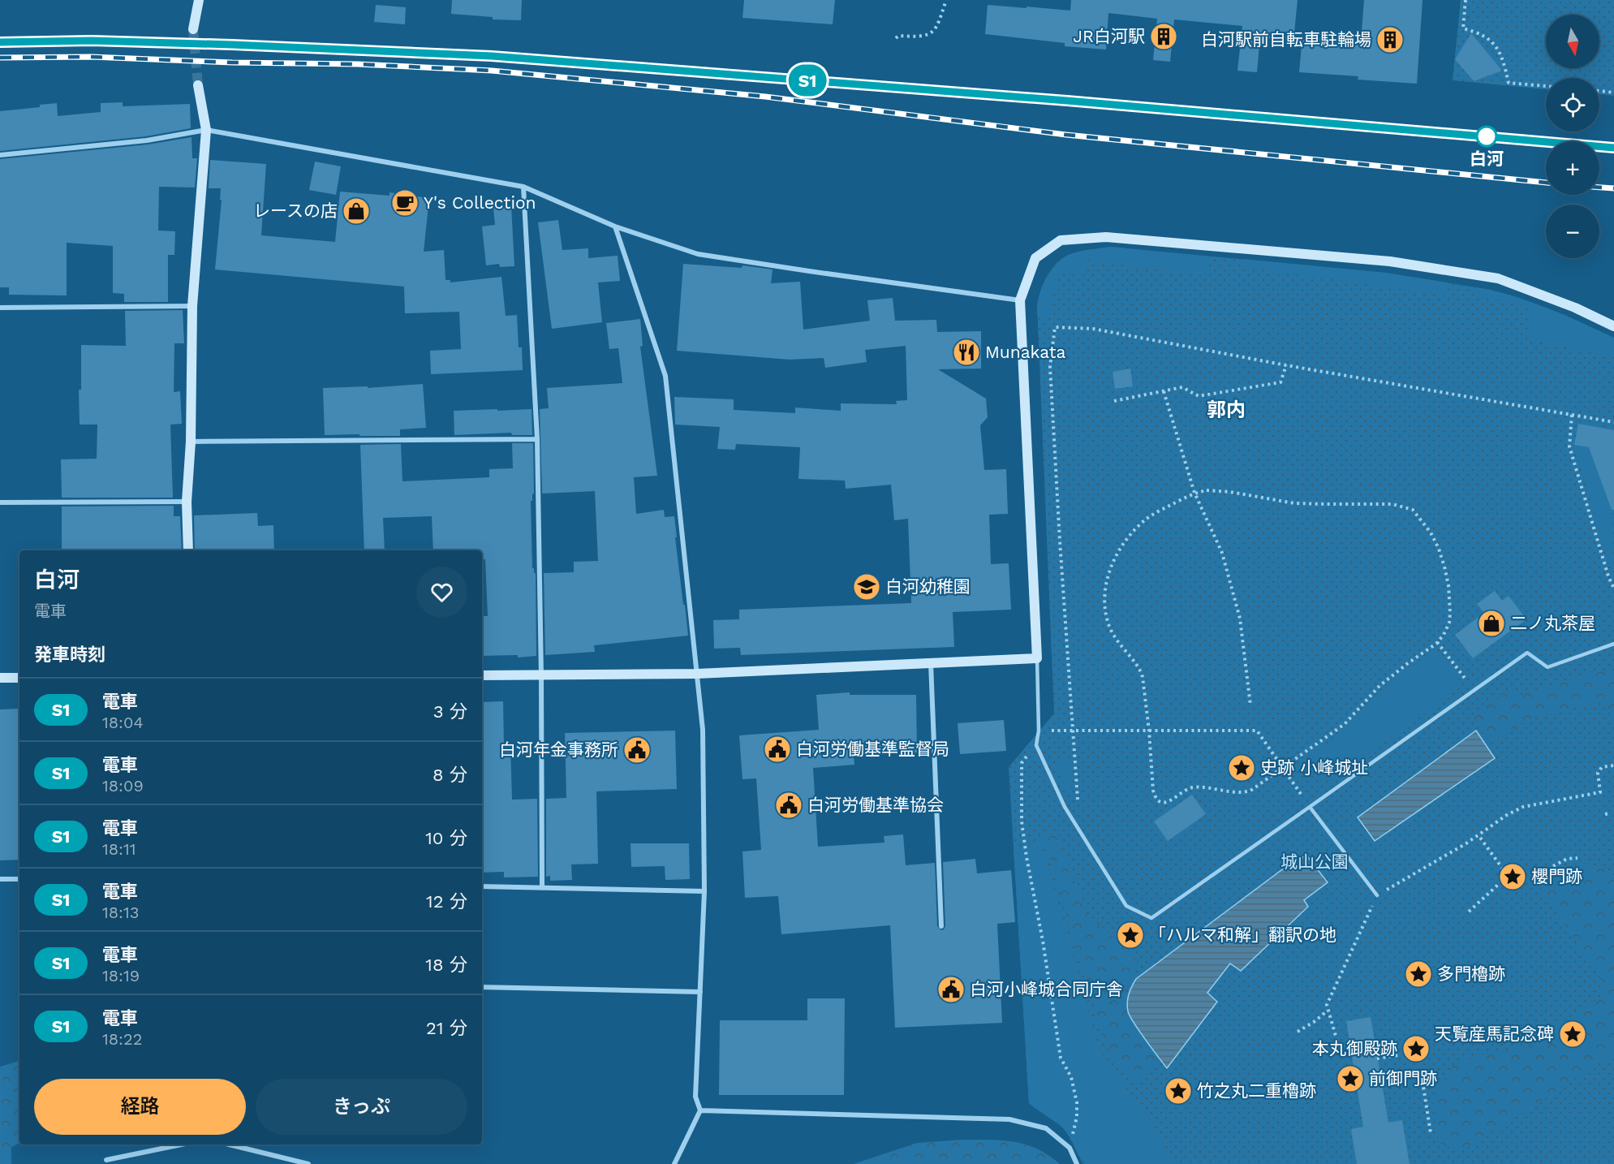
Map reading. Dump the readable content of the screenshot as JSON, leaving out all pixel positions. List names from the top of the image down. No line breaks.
{"districts":["郭内"],"parks":["城山公園"],"places":{"building":["JR白河駅","白河駅前自転車駐輪場"],"other":["白河"],"cafe":["Y's Collection"],"shop":["レースの店","二ノ丸茶屋"],"restaurant":["Munakata"],"school or university":["白河幼稚園"],"public building":["白河労働基準監督局","白河年金事務所","白河労働基準協会","白河小峰城合同庁舎"],"place":["史跡 小峰城址","櫻門跡","「ハルマ和解」翻訳の地","多門櫓跡","天覧産馬記念碑","本丸御殿跡","前御門跡","竹之丸二重櫓跡"]},"north":"bottom","page":{"on_map":"S1","map_buttons":["+","−"],"heading":[["白河","電車"],"発車時刻"],"list":[{"mark":"S1","name":"電車","note":"18:04","value":"3 分"},{"mark":"S1","name":"電車","note":"18:09","value":"8 分"},{"mark":"S1","name":"電車","note":"18:11","value":"10 分"},{"mark":"S1","name":"電車","note":"18:13","value":"12 分"},{"mark":"S1","name":"電車","note":"18:19","value":"18 分"},{"mark":"S1","name":"電車","note":"18:22","value":"21 分"}],"buttons":["経路","きっぷ"]}}
